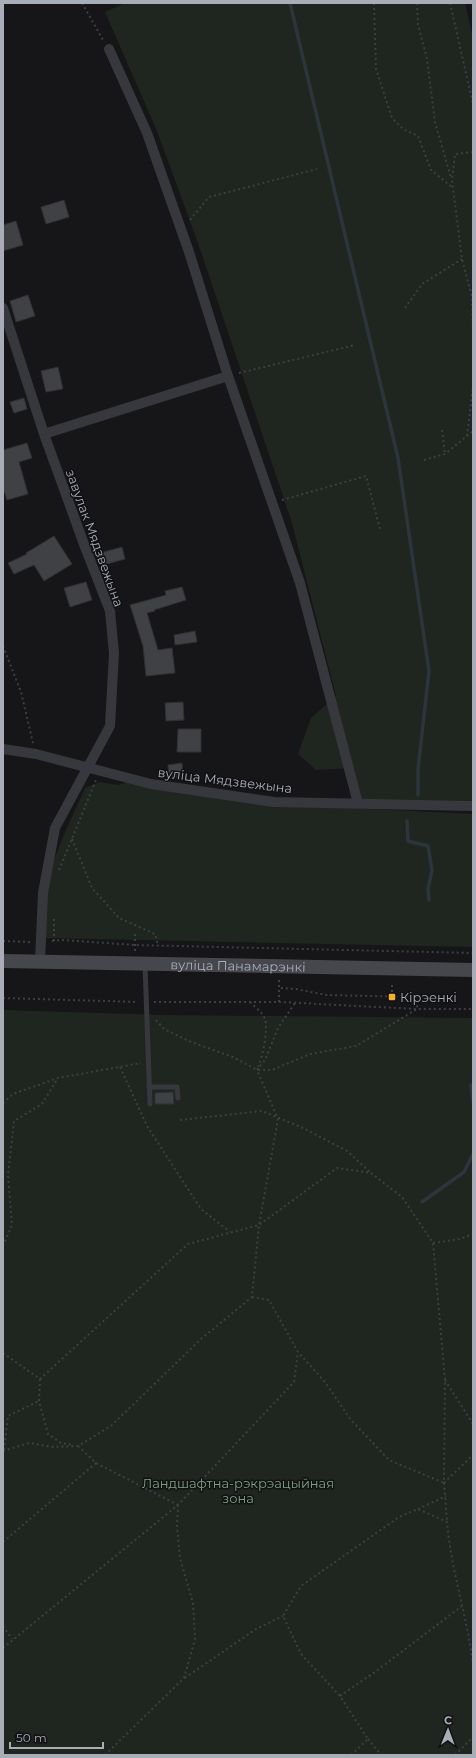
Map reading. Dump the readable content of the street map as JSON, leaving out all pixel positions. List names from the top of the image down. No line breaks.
{"streets":{"main road":["вуліца Панамарэнкі"],"street":["завулак Мядзвежына","вуліца Мядзвежына"]},"crossings":[["завулак Мядзвежына","вуліца Мядзвежына"],["завулак Мядзвежына","вуліца Панамарэнкі"]],"parks":["Ландшафтна-рэкрэацыйная зона"],"places":{"transit":["Кірэенкі"]},"scale_bar":"50 m","north":"top"}
